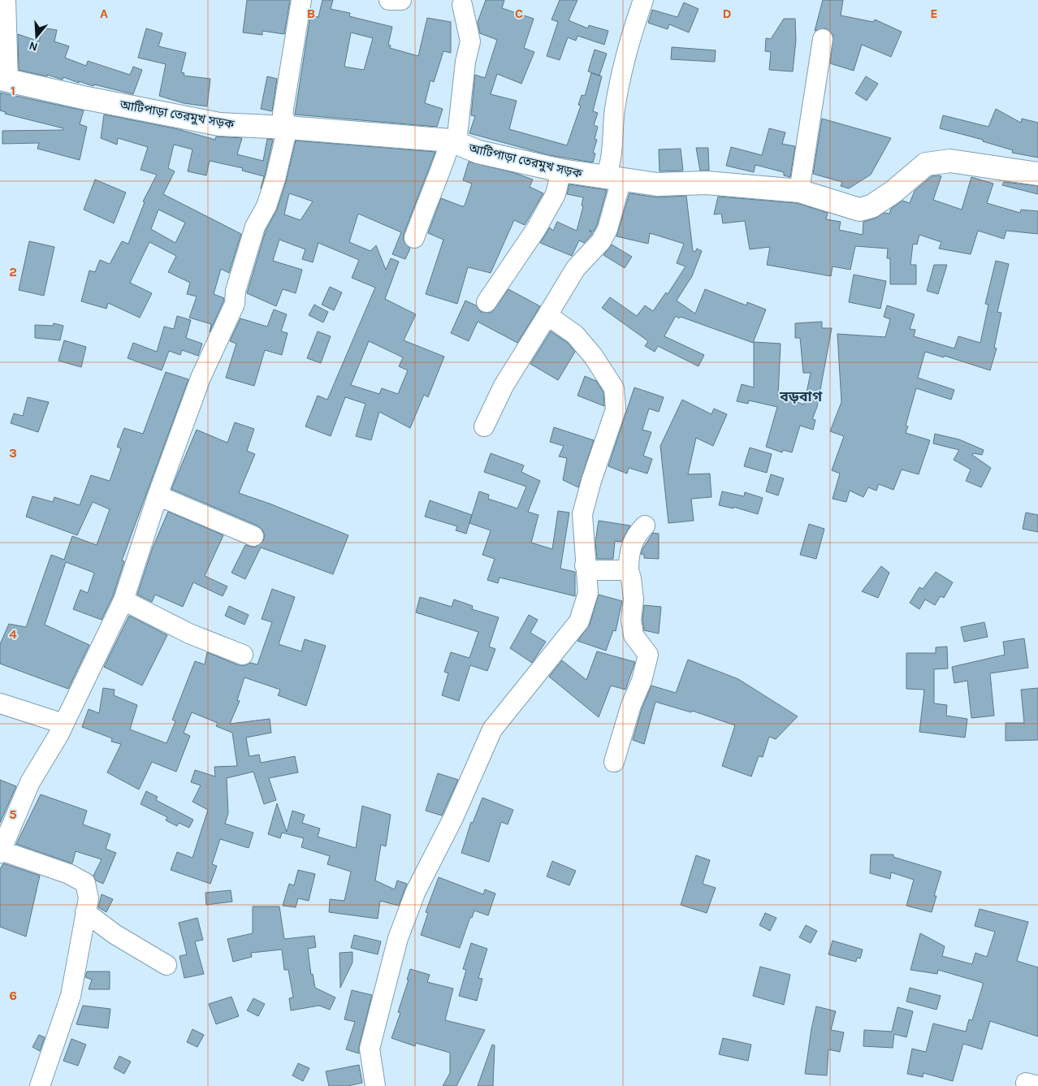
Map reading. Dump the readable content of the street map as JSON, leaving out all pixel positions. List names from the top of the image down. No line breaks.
{"streets":{"main road":["আটিপাড়া তেরমুখ সড়ক"]},"districts":["বড়বাগ"],"north":"bottom","grid":{"columns":["A","B","C","D","E"],"rows":["1","2","3","4","5","6"]}}
